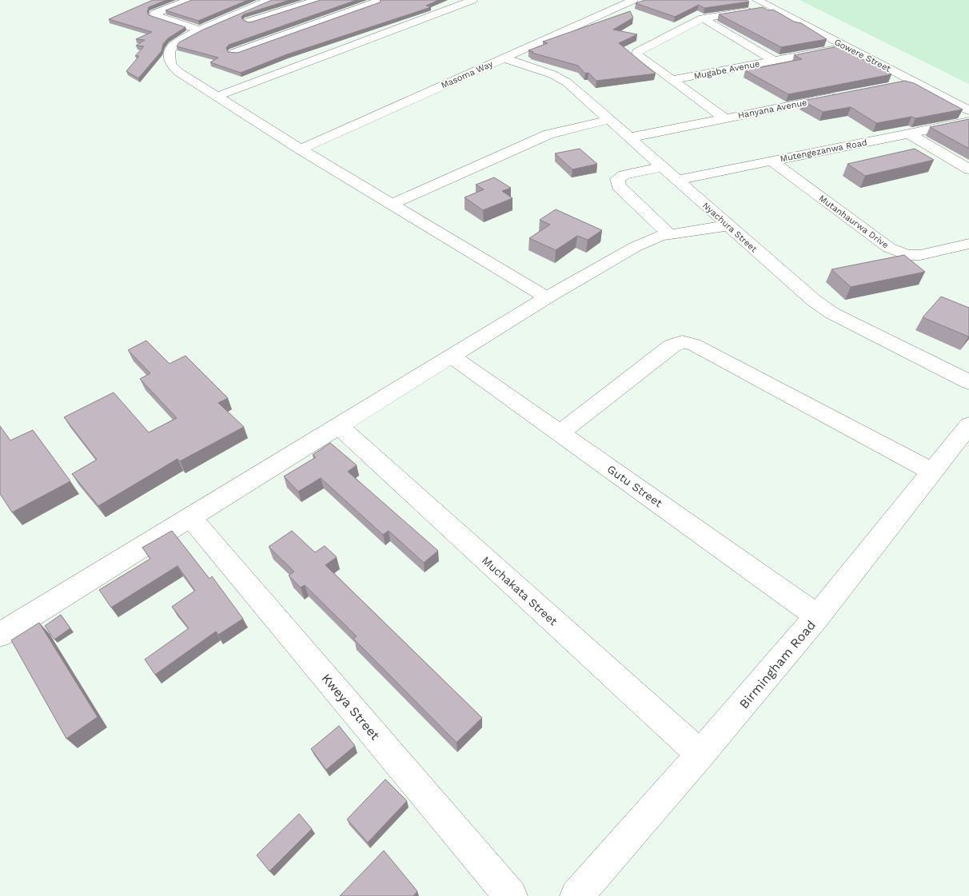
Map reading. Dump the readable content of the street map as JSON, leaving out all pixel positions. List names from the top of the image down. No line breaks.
{"streets":{"street":["Gowere Street","Mugabe Avenue","Masoma Way","Hanyana Avenue","Mutengezanwa Road","Mutanhaurwa Drive","Nyachura Street","Gutu Street","Muchakata Street","Birmingham Road","Kweya Street"]},"crossings":[["Gowere Street","Mugabe Avenue"],["Mugabe Avenue","Hanyana Avenue"],["Masoma Way","Nyachura Street"],["Hanyana Avenue","Nyachura Street"],["Mutengezanwa Road","Mutanhaurwa Drive"],["Mutengezanwa Road","Nyachura Street"],["Gutu Street","Birmingham Road"],["Muchakata Street","Birmingham Road"]]}
